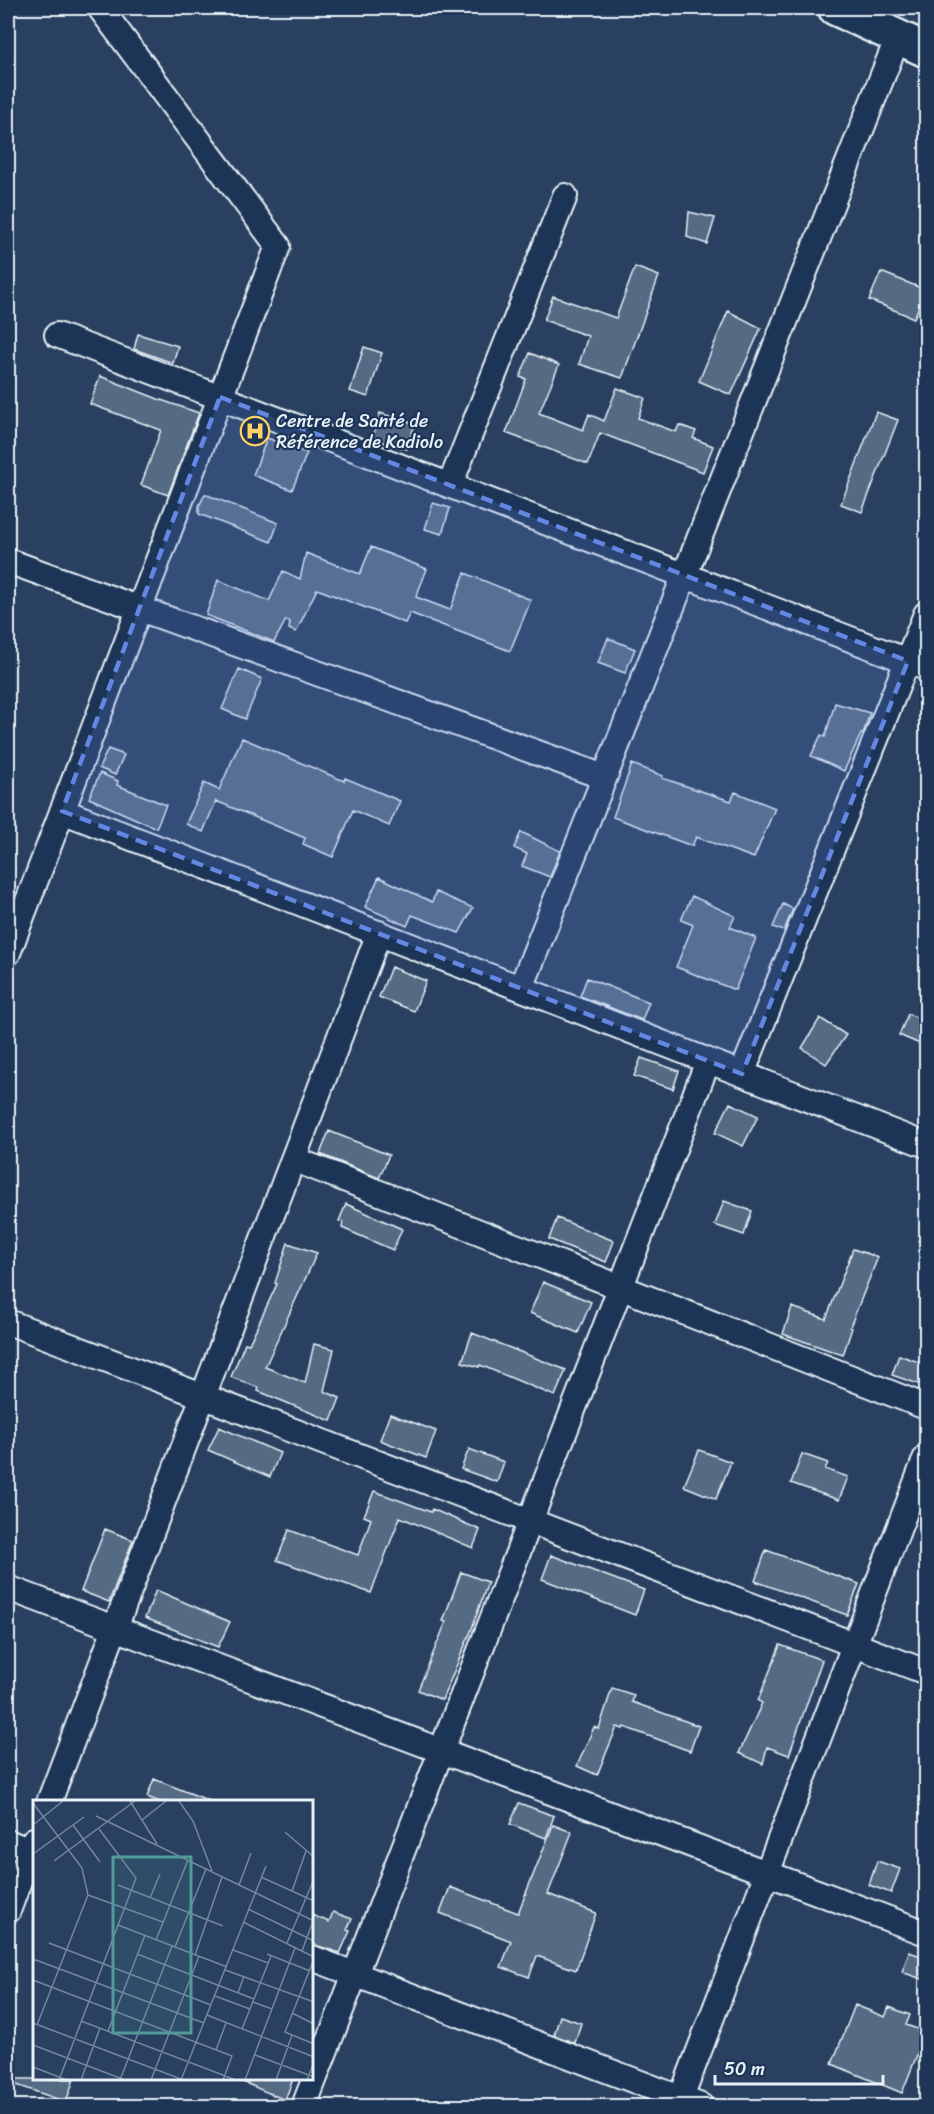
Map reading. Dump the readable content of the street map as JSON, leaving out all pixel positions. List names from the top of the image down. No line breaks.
{"places":{"hospital":["Centre de Santé de Référence de Kadiolo"]},"scale_bar":"50 m"}
